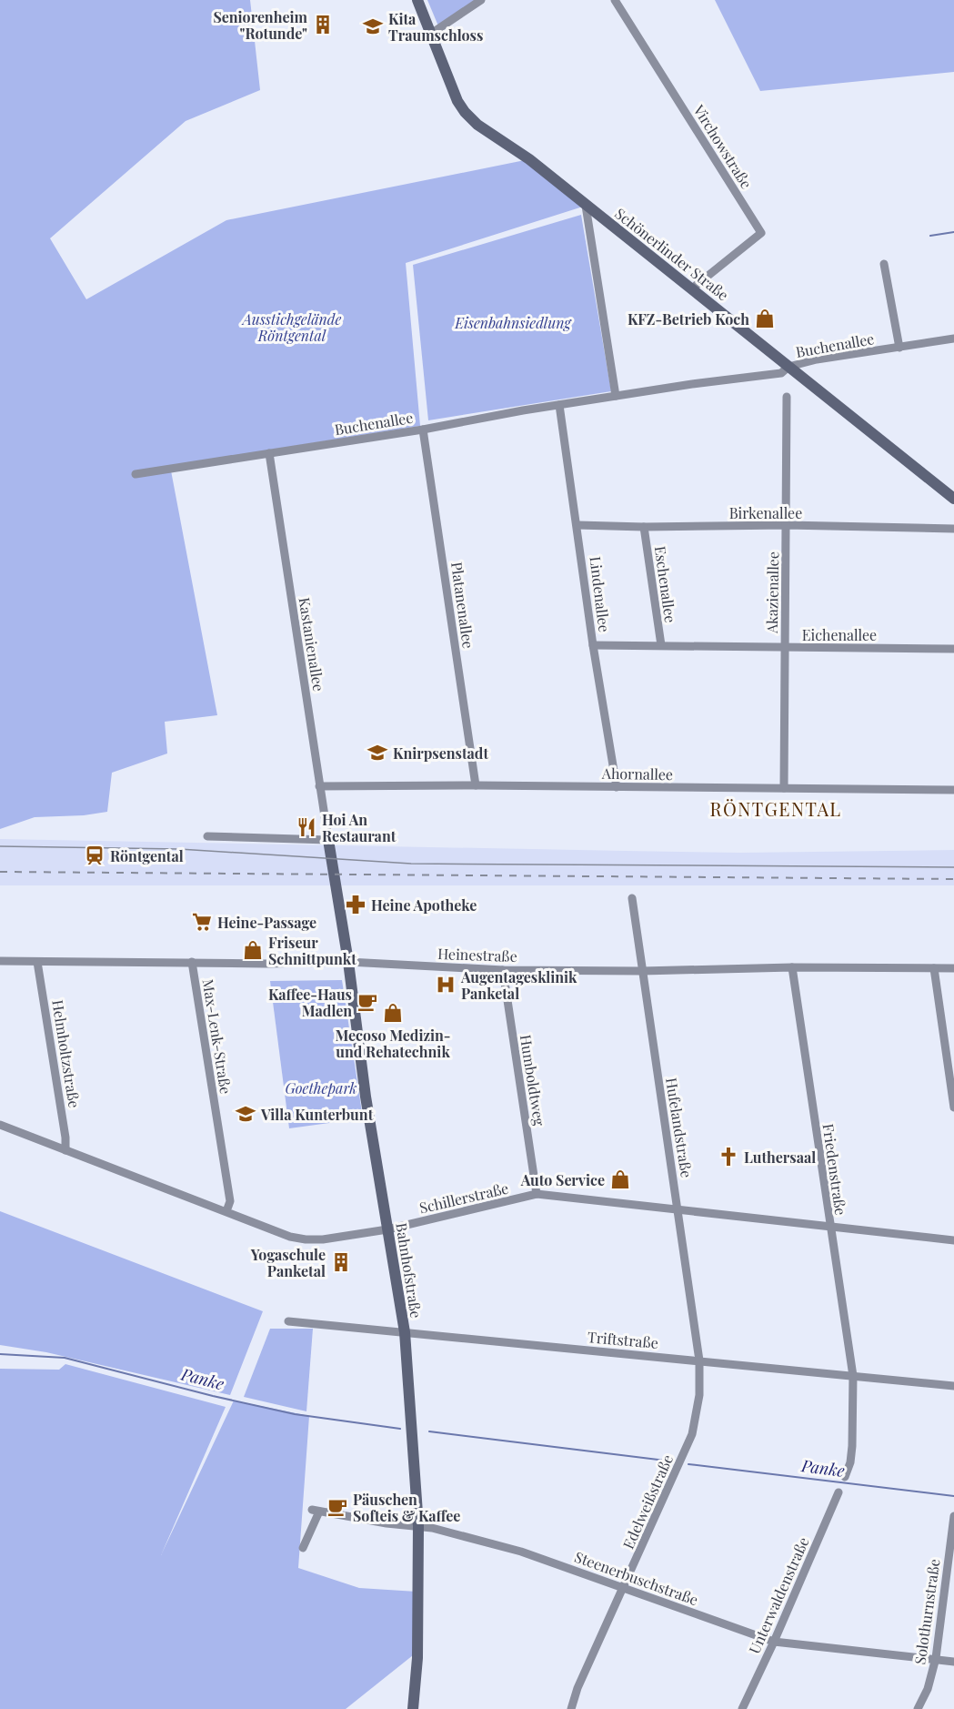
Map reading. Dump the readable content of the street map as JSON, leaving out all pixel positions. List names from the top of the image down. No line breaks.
{"streets":{"street":["Virchowstraße","Schönerlinder Straße","Buchenallee","Birkenallee","Eschenallee","Akazienallee","Lindenallee","Platanenallee","Eichenallee","Kastanienallee","Ahornallee","Heinestraße","Max-Lenk-Straße","Helmholtzstraße","Humboldtweg","Hufelandstraße","Friedenstraße","Schillerstraße","Bahnhofstraße","Triftstraße","Edelweißstraße","Steenerbuschstraße","Unterwaldenstraße","Solothurnstraße"]},"crossings":[["Virchowstraße","Schönerlinder Straße"],["Schönerlinder Straße","Buchenallee"],["Buchenallee","Lindenallee"],["Buchenallee","Platanenallee"],["Buchenallee","Kastanienallee"],["Birkenallee","Eschenallee"],["Birkenallee","Akazienallee"],["Birkenallee","Lindenallee"],["Eschenallee","Eichenallee"],["Akazienallee","Eichenallee"],["Akazienallee","Ahornallee"],["Lindenallee","Eichenallee"],["Lindenallee","Ahornallee"],["Platanenallee","Ahornallee"],["Kastanienallee","Ahornallee"],["Kastanienallee","Bahnhofstraße"],["Heinestraße","Max-Lenk-Straße"],["Heinestraße","Helmholtzstraße"],["Heinestraße","Humboldtweg"],["Heinestraße","Hufelandstraße"],["Heinestraße","Friedenstraße"],["Heinestraße","Bahnhofstraße"],["Max-Lenk-Straße","Schillerstraße"],["Helmholtzstraße","Schillerstraße"],["Humboldtweg","Schillerstraße"],["Hufelandstraße","Schillerstraße"],["Hufelandstraße","Triftstraße"],["Hufelandstraße","Edelweißstraße"],["Friedenstraße","Schillerstraße"],["Friedenstraße","Triftstraße"],["Schillerstraße","Bahnhofstraße"],["Bahnhofstraße","Triftstraße"],["Bahnhofstraße","Steenerbuschstraße"],["Triftstraße","Edelweißstraße"],["Edelweißstraße","Steenerbuschstraße"],["Steenerbuschstraße","Unterwaldenstraße"],["Steenerbuschstraße","Solothurnstraße"]],"districts":["RÖNTGENTAL"],"water":["Panke"],"parks":["Ausstichgelände Röntgental","Eisenbahnsiedlung","Goethepark"],"places":{"building":["Seniorenheim \"Rotunde\"","Yogaschule Panketal"],"school or university":["Kita Traumschloss","Knirpsenstadt","Villa Kunterbunt"],"shop":["KFZ-Betrieb Koch","Friseur Schnittpunkt","Mecoso Medizin- und Rehatechnik","Auto Service"],"restaurant":["Hoi An Restaurant"],"station":["Röntgental"],"pharmacy":["Heine Apotheke"],"supermarket":["Heine-Passage"],"hospital":["Augentagesklinik Panketal"],"cafe":["Kaffee-Haus Madlen","Päuschen Softeis & Kaffee"],"church":["Luthersaal"]}}
